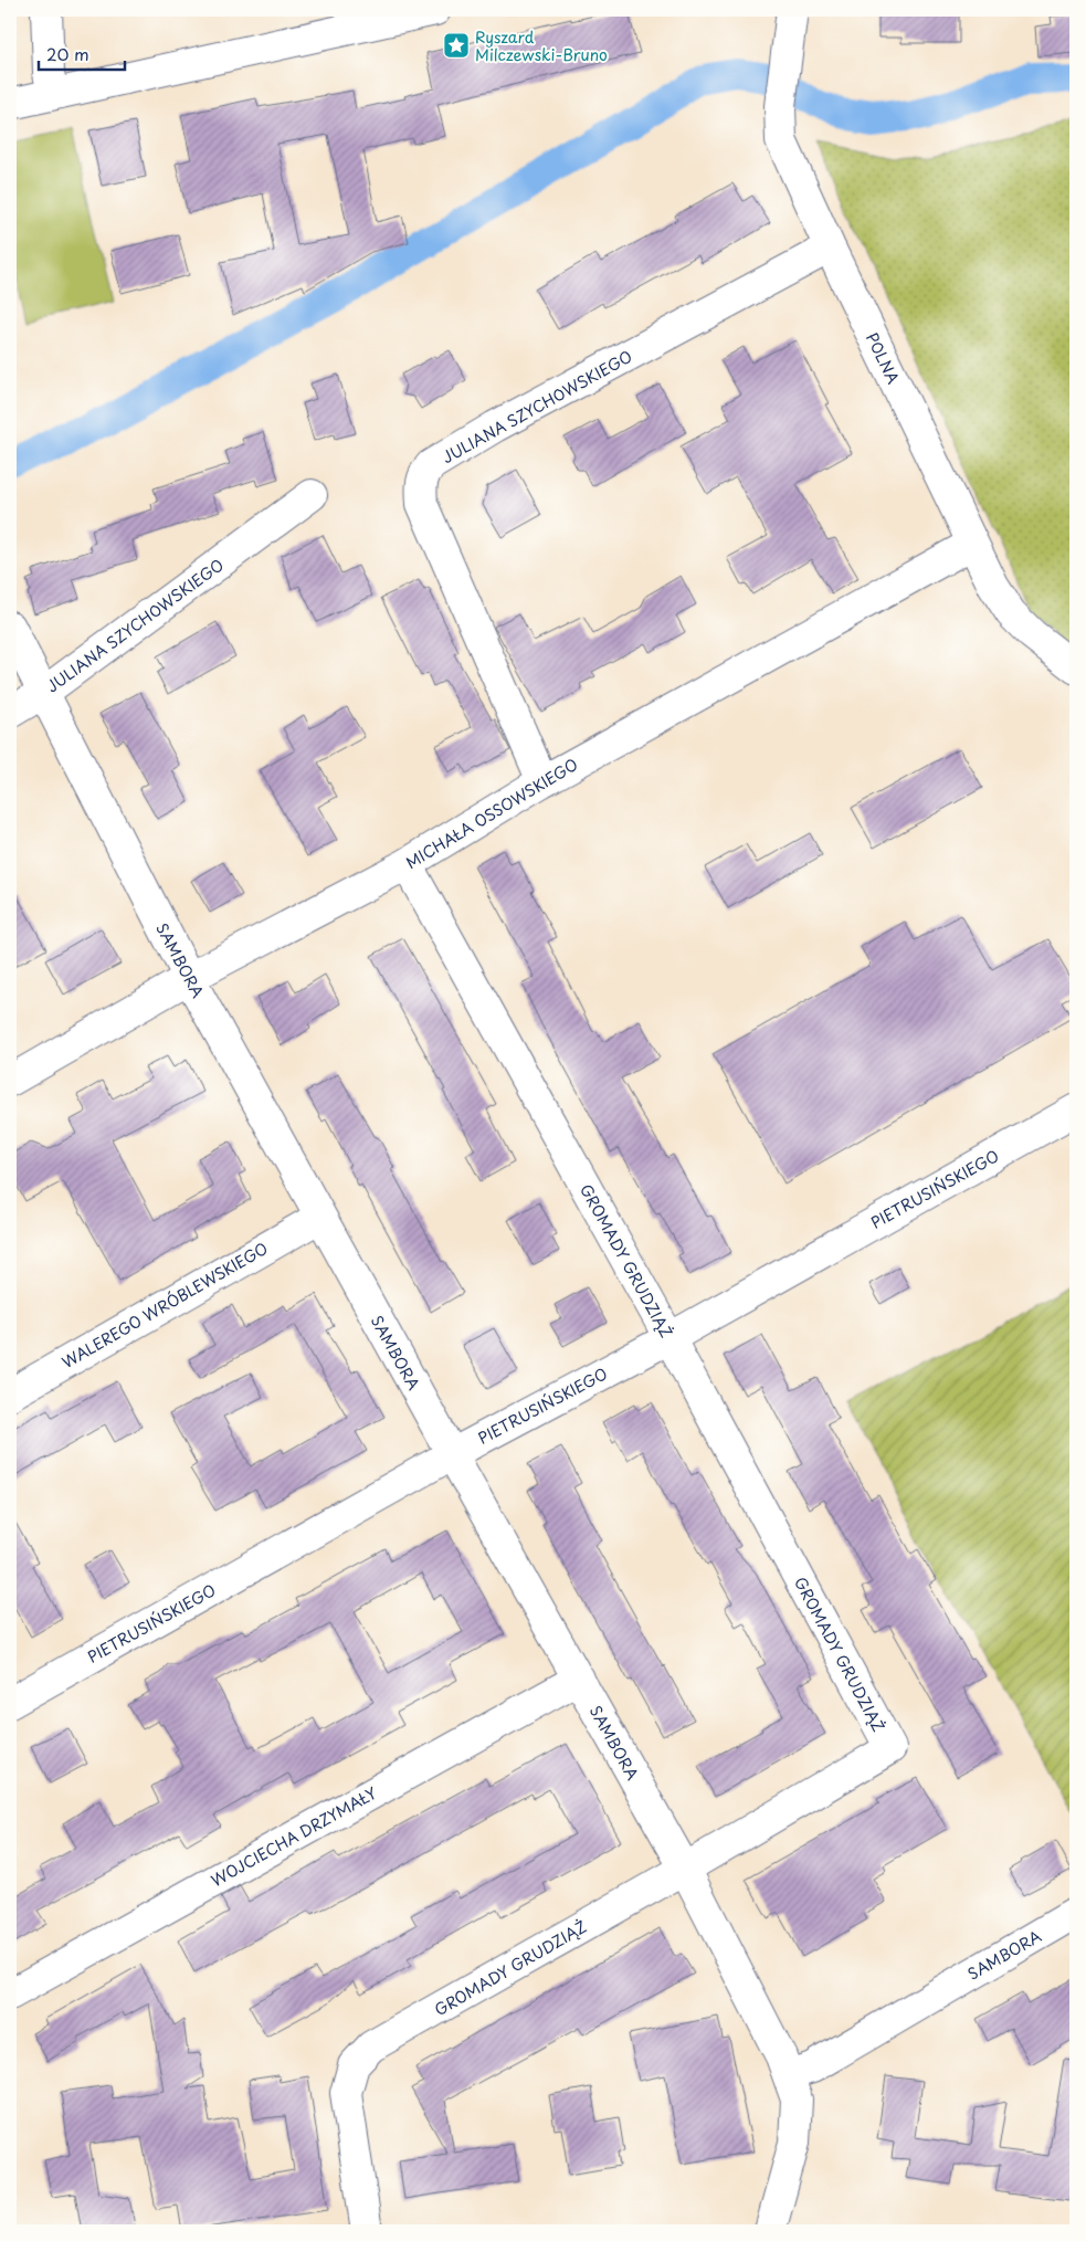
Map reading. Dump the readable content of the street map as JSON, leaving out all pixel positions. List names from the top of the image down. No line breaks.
{"streets":{"street":["POLNA","JULIANA SZYCHOWSKIEGO","MICHAŁA OSSOWSKIEGO","SAMBORA","PIETRUSIŃSKIEGO","GROMADY GRUDZIĄŻ","WALEREGO WRÓBLEWSKIEGO","WOJCIECHA DRZYMAŁY"]},"crossings":[["POLNA","JULIANA SZYCHOWSKIEGO"],["POLNA","MICHAŁA OSSOWSKIEGO"],["JULIANA SZYCHOWSKIEGO","MICHAŁA OSSOWSKIEGO"],["JULIANA SZYCHOWSKIEGO","SAMBORA"],["MICHAŁA OSSOWSKIEGO","SAMBORA"],["MICHAŁA OSSOWSKIEGO","GROMADY GRUDZIĄŻ"],["SAMBORA","PIETRUSIŃSKIEGO"],["SAMBORA","GROMADY GRUDZIĄŻ"],["SAMBORA","WALEREGO WRÓBLEWSKIEGO"],["SAMBORA","WOJCIECHA DRZYMAŁY"],["PIETRUSIŃSKIEGO","GROMADY GRUDZIĄŻ"]],"places":{"place":["Ryszard Milczewski-Bruno"]},"scale_bar":"20 m"}
